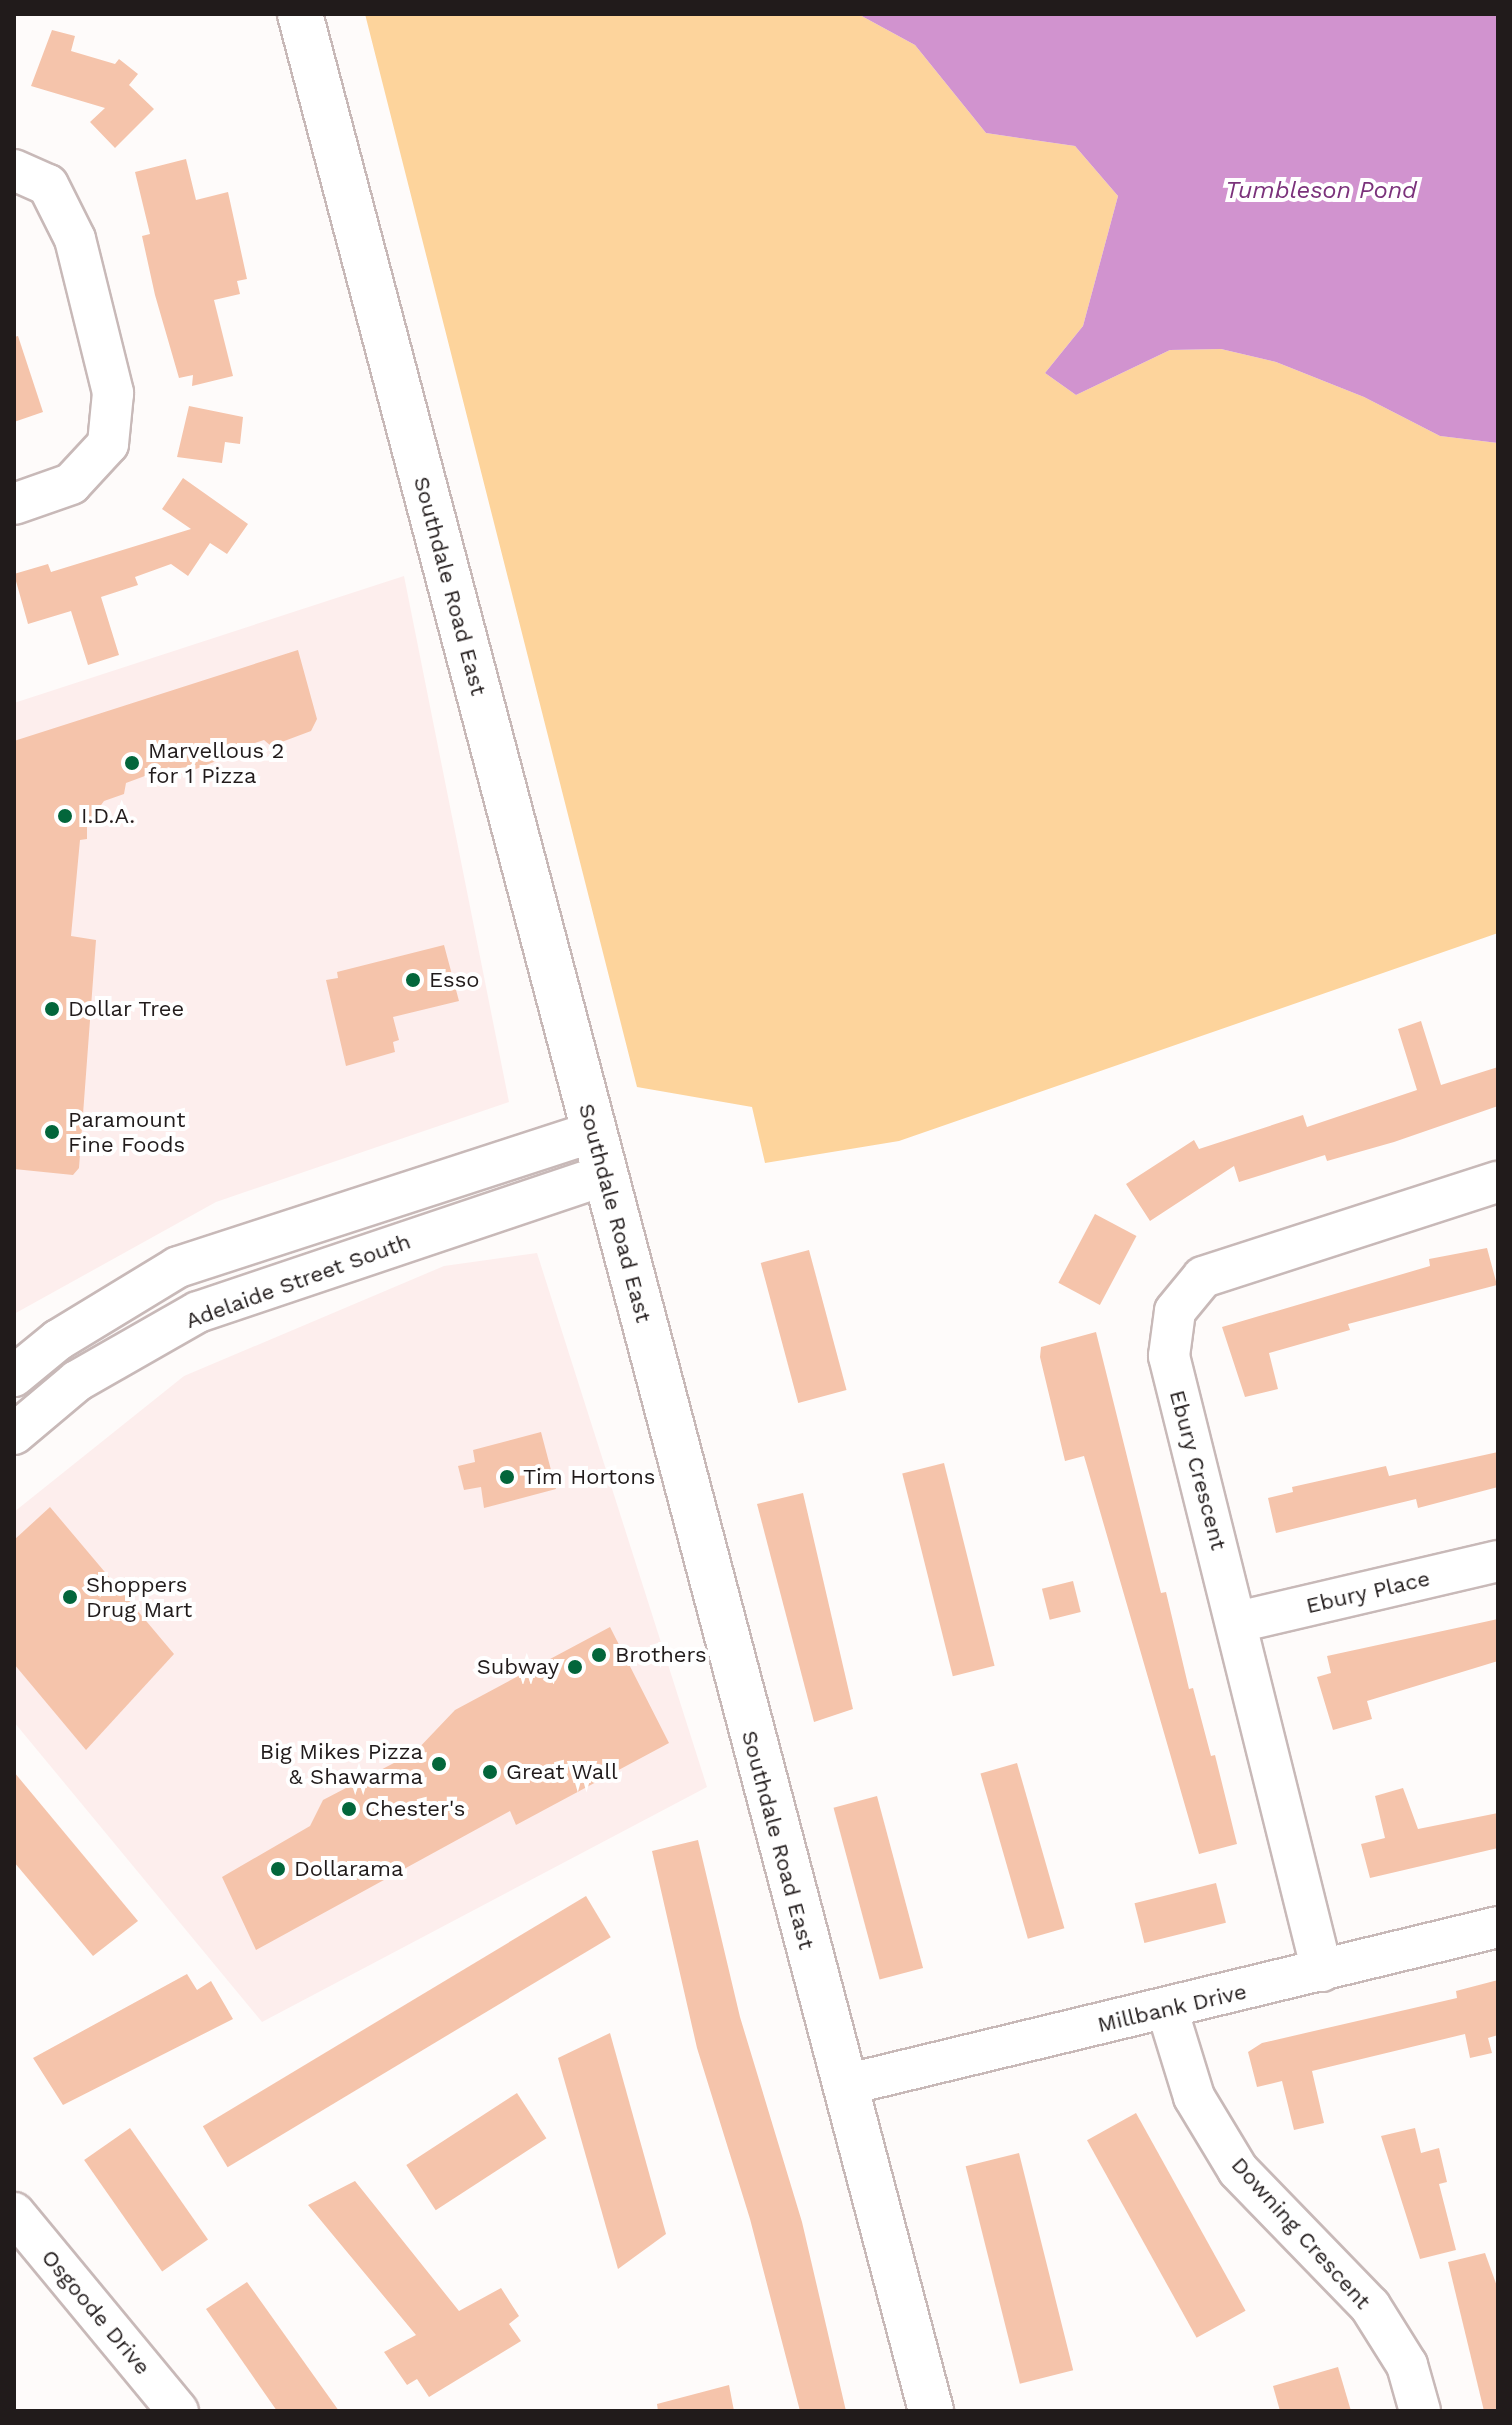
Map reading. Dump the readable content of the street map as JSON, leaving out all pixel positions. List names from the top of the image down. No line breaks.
{"streets":{"main road":["Southdale Road East"],"street":["Adelaide Street South","Ebury Crescent","Ebury Place","Millbank Drive","Downing Crescent","Osgoode Drive"]},"crossings":[["Southdale Road East","Adelaide Street South"],["Southdale Road East","Millbank Drive"],["Ebury Crescent","Ebury Place"],["Ebury Crescent","Millbank Drive"],["Millbank Drive","Downing Crescent"]],"water":["Tumbleson Pond"],"places":["Marvellous 2 for 1 Pizza","I.D.A.","Esso","Dollar Tree","Paramount Fine Foods","Tim Hortons","Shoppers Drug Mart","Brothers","Subway","Big Mikes Pizza & Shawarma","Great Wall","Chester's","Dollarama"]}
